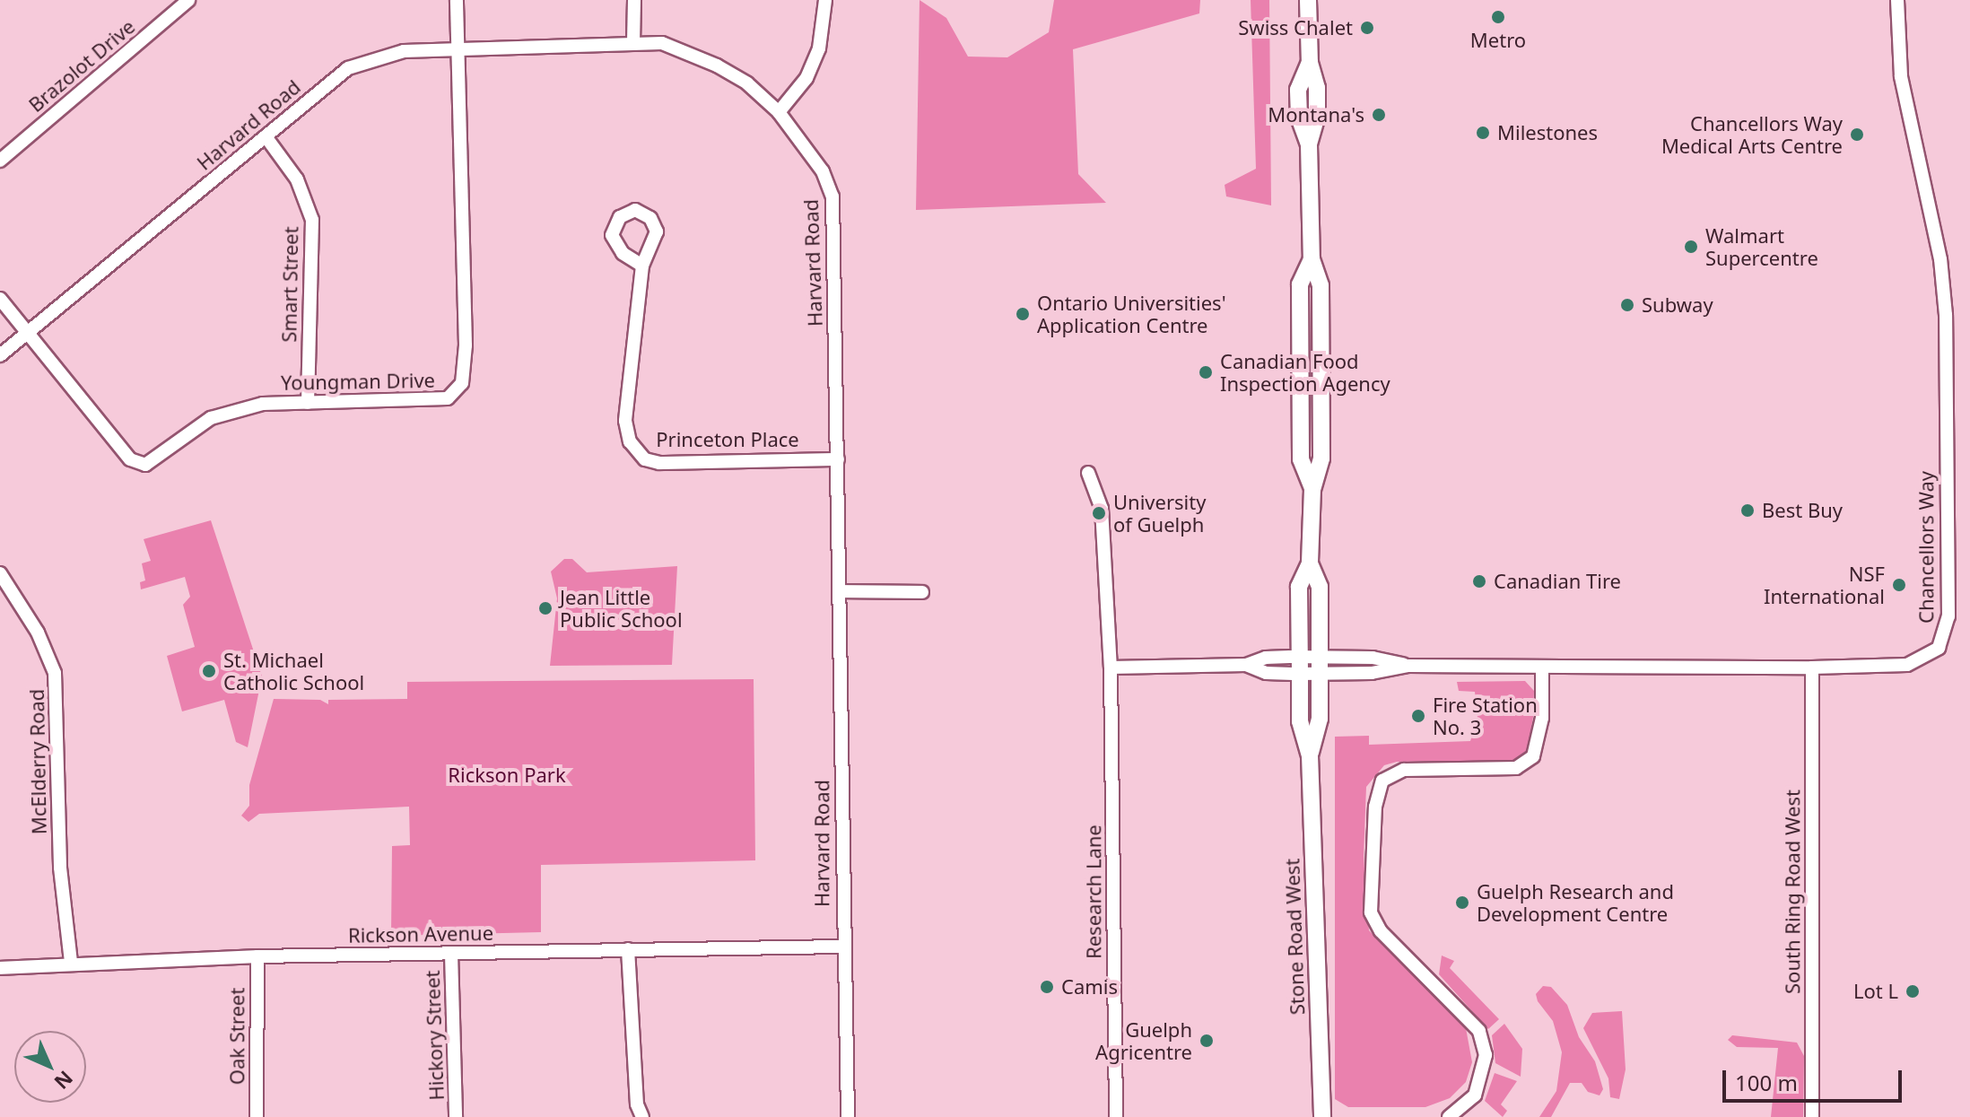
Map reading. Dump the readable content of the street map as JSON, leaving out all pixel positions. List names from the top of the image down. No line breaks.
{"streets":{"main road":["Stone Road West"],"street":["Brazolot Drive","Harvard Road","Smart Street","Youngman Drive","Princeton Place","Chancellors Way","McElderry Road","Research Lane","South Ring Road West","Rickson Avenue","Hickory Street","Oak Street"]},"crossings":[["Harvard Road","Smart Street"],["Harvard Road","Youngman Drive"],["Harvard Road","Princeton Place"],["Harvard Road","Rickson Avenue"],["Smart Street","Youngman Drive"],["Chancellors Way","South Ring Road West"],["Chancellors Way","Stone Road West"],["McElderry Road","Rickson Avenue"],["Rickson Avenue","Hickory Street"],["Rickson Avenue","Oak Street"]],"parks":["Rickson Park"],"places":["Metro","Swiss Chalet","Montana's","Milestones","Chancellors Way Medical Arts Centre","Walmart Supercentre","Subway","Ontario Universities' Application Centre","Canadian Food Inspection Agency","Best Buy","University of Guelph","Canadian Tire","NSF International","Jean Little Public School","St. Michael Catholic School","Fire Station No. 3","Guelph Research and Development Centre","Camis","Lot L","Guelph Agricentre"],"scale_bar":"100 m","north":"bottom right"}
